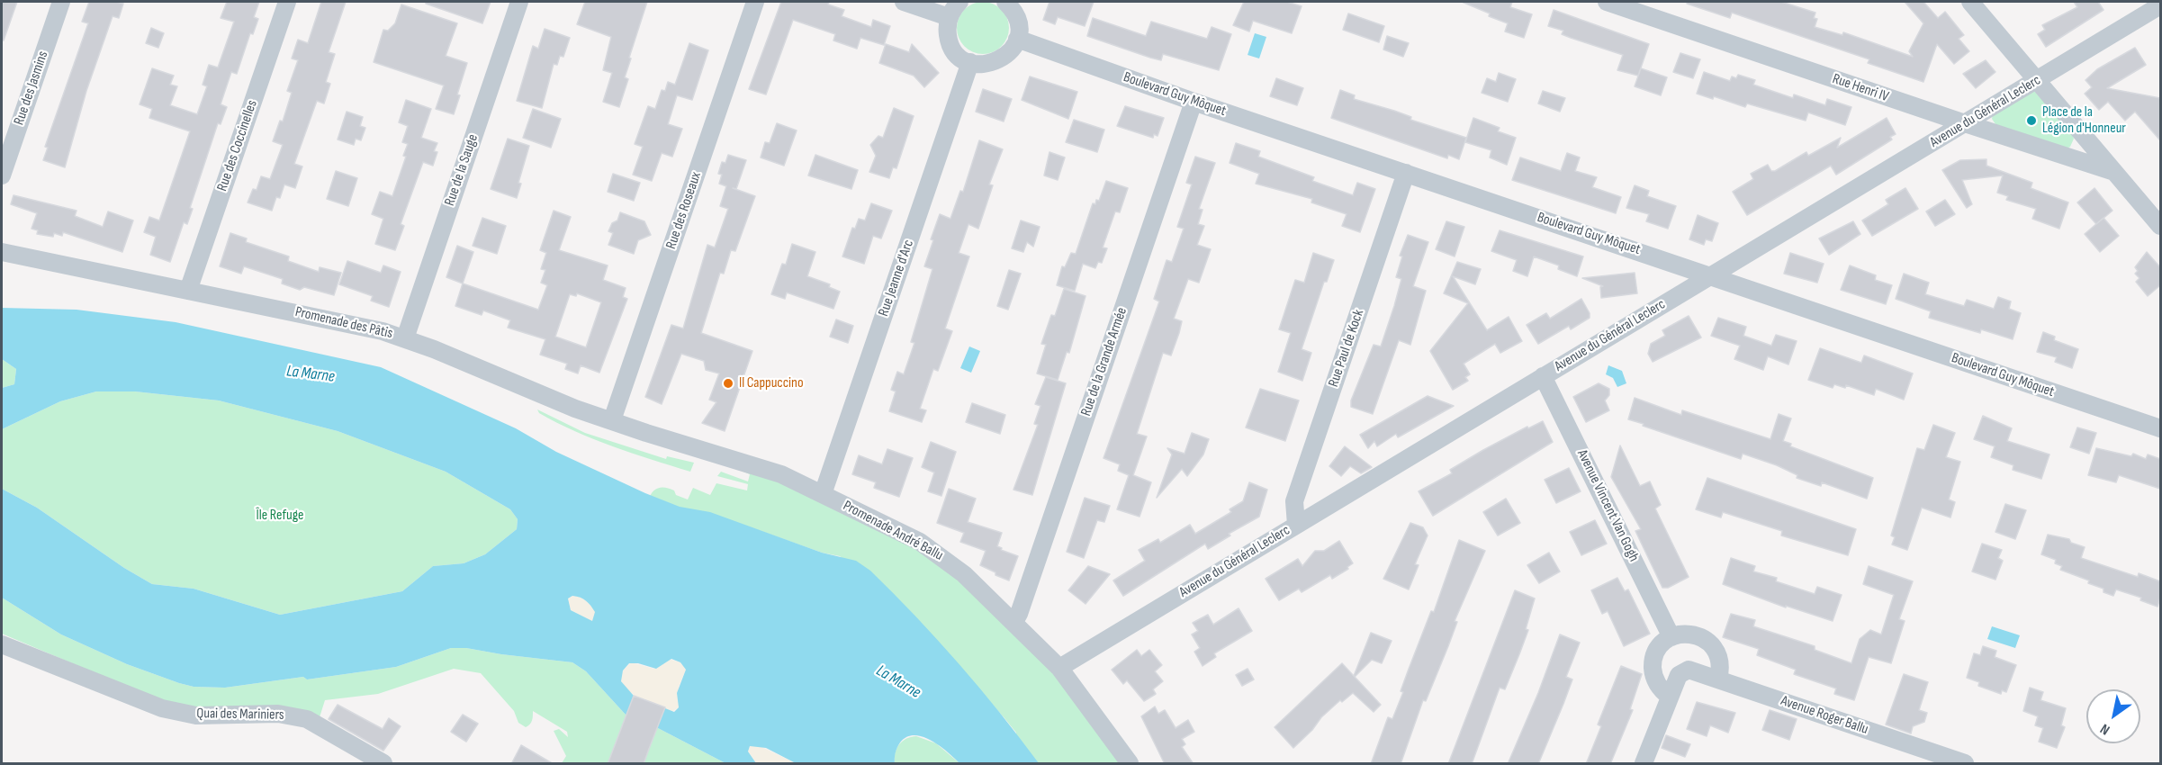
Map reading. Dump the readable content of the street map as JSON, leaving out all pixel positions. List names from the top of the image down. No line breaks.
{"streets":{"street":["Rue des Jasmins","Rue Henri IV","Boulevard Guy Môquet","Avenue du Général Leclerc","Rue des Coccinelles","Rue de la Sauge","Rue des Roseaux","Rue Jeanne d'Arc","Promenade des Pâtis","Rue Paul de Kock","Rue de la Grande Armée","Avenue Vincent Van Gogh","Promenade André Ballu","Quai des Mariniers","Avenue Roger Ballu"]},"crossings":[["Rue Henri IV","Avenue du Général Leclerc"],["Boulevard Guy Môquet","Avenue du Général Leclerc"],["Boulevard Guy Môquet","Rue Paul de Kock"],["Boulevard Guy Môquet","Rue de la Grande Armée"],["Avenue du Général Leclerc","Rue Paul de Kock"],["Avenue du Général Leclerc","Avenue Vincent Van Gogh"],["Avenue du Général Leclerc","Promenade André Ballu"],["Rue des Coccinelles","Promenade des Pâtis"],["Rue de la Sauge","Promenade des Pâtis"],["Rue des Roseaux","Promenade des Pâtis"],["Rue Jeanne d'Arc","Promenade André Ballu"],["Promenade des Pâtis","Promenade André Ballu"],["Rue de la Grande Armée","Promenade André Ballu"]],"water":["La Marne"],"parks":["Île Refuge"],"places":["Place de la Légion d'Honneur","Il Cappuccino"],"north":"bottom left"}
